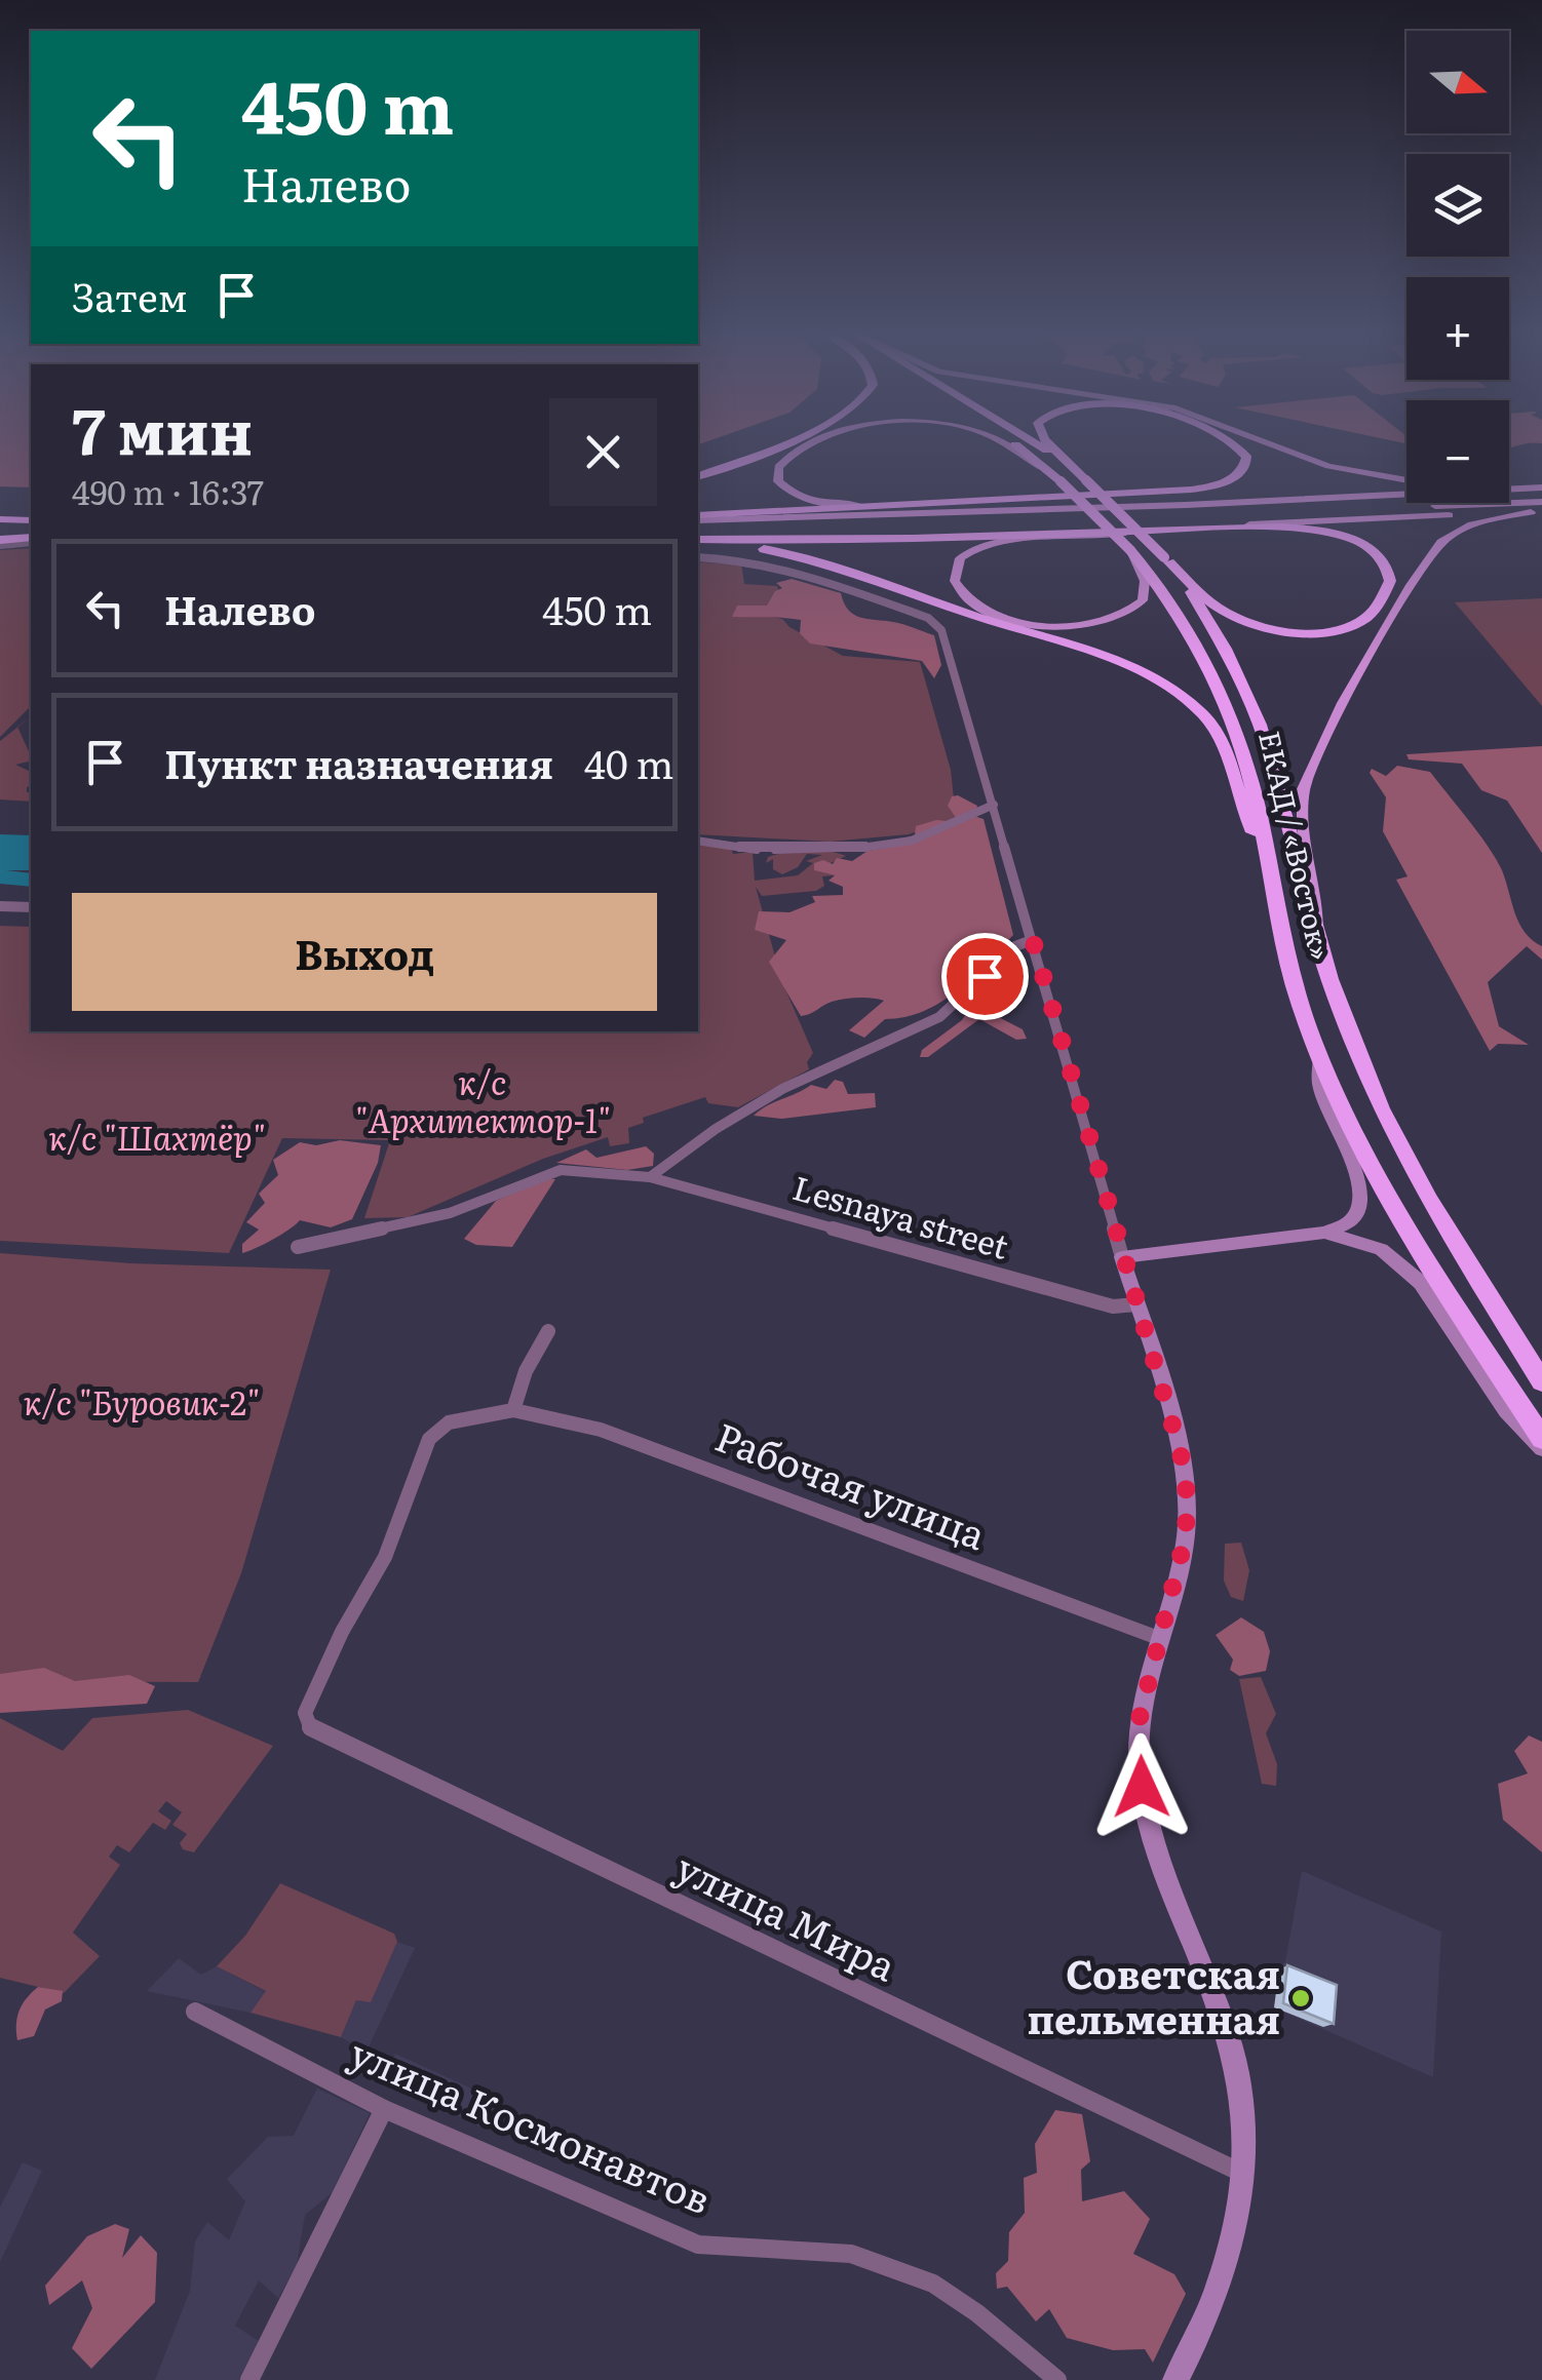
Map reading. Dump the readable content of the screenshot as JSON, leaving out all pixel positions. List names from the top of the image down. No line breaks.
{"streets":{"highway":["ЕКАД / «Восток»"],"street":["Lesnaya street","Рабочая улица","улица Мира","улица Космонавтов"]},"crossings":[["Рабочая улица","улица Мира"]],"parks":["к/с \"Архитектор-1\"","к/с \"Шахтёр\"","к/с \"Буровик-2\""],"places":["Советская пельменная"],"north":"right","page":{"map_buttons":["+","−"],"turn":["450 m","Налево"],"then":"Затем","heading":["7 мин","490 m · 16:37"],"list":[{"name":"Налево","value":"450 m"},{"name":"Пункт назначения","value":"40 m"}],"buttons":"Выход"}}
